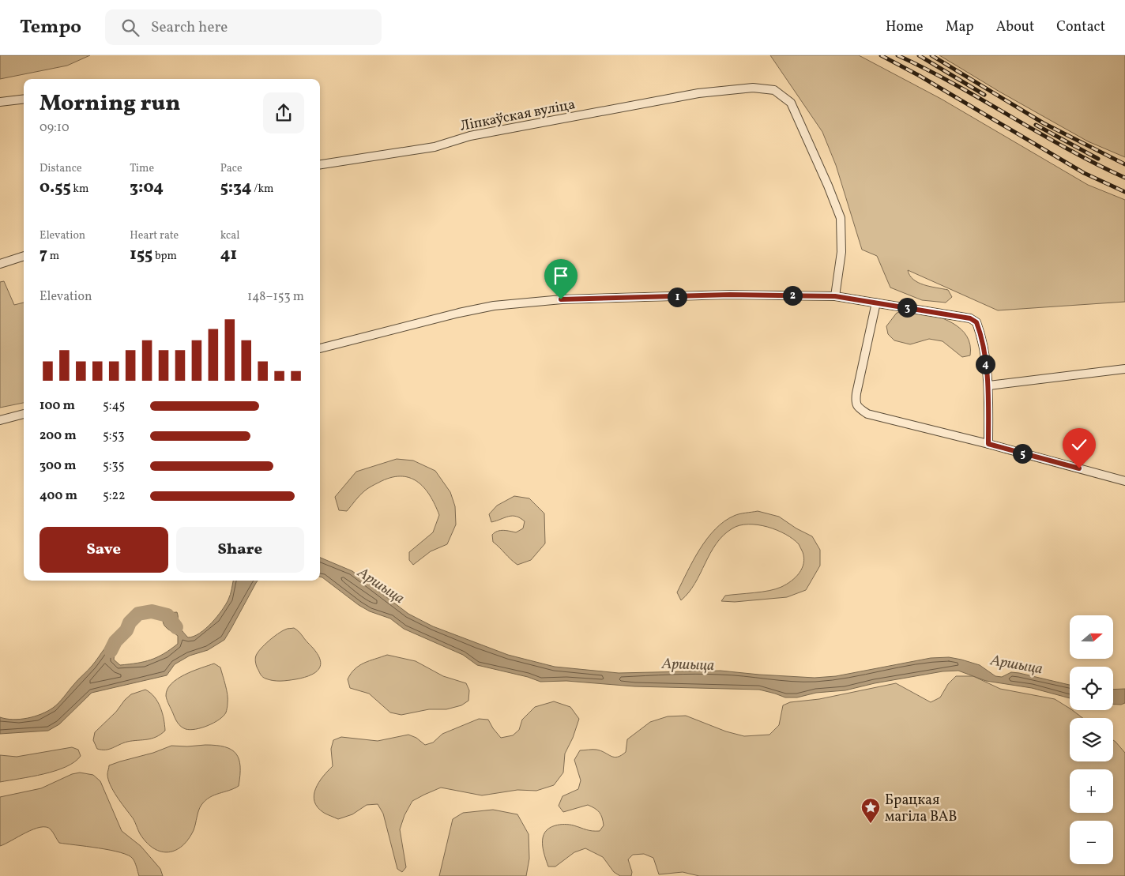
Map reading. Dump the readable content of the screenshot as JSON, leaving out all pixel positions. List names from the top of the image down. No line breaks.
{"streets":{"street":["Ліпкаўская вуліца"]},"water":["Аршыца"],"places":{"place":["Брацкая магіла ВАВ"]},"north":"right","page":{"header":"Tempo","search":"Search here","nav":["Home","Map","About","Contact"],"heading":["Morning run","09:10"],"stats":[["Distance","0.55 km"],["Time","3:04"],["Pace","5:34 /km"],["Elevation","7 m"],["Heart rate","155 bpm"],["kcal","41"]],"chart":["Elevation","148–153 m"],"pins":["2","1","3","4","5"],"list":[{"name":"100 m","note":"5:45"},{"name":"200 m","note":"5:53"},{"name":"300 m","note":"5:35"},{"name":"400 m","note":"5:22"}],"buttons":["Save","Share"],"map_buttons":["+","−"]}}
